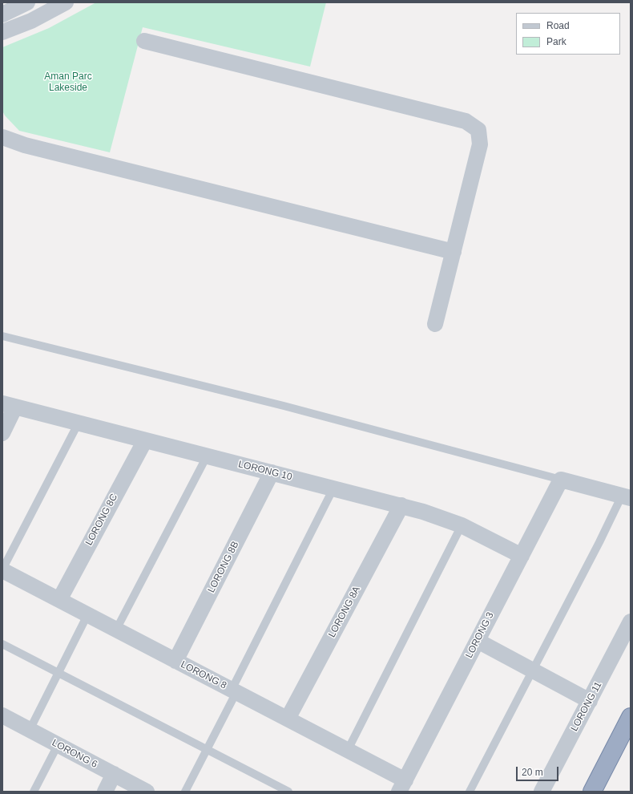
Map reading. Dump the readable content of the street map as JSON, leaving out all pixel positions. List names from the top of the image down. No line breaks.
{"streets":{"street":["LORONG 10","LORONG 8C","LORONG 8B","LORONG 8A","LORONG 3","LORONG 8","LORONG 11","LORONG 6"]},"crossings":[["LORONG 10","LORONG 8C"],["LORONG 10","LORONG 8B"],["LORONG 10","LORONG 8A"],["LORONG 10","LORONG 3"],["LORONG 8C","LORONG 8"],["LORONG 8B","LORONG 8"],["LORONG 8A","LORONG 8"],["LORONG 3","LORONG 8"]],"parks":["Aman Parc Lakeside"],"legend":["Road","Park"],"scale_bar":"20 m"}
